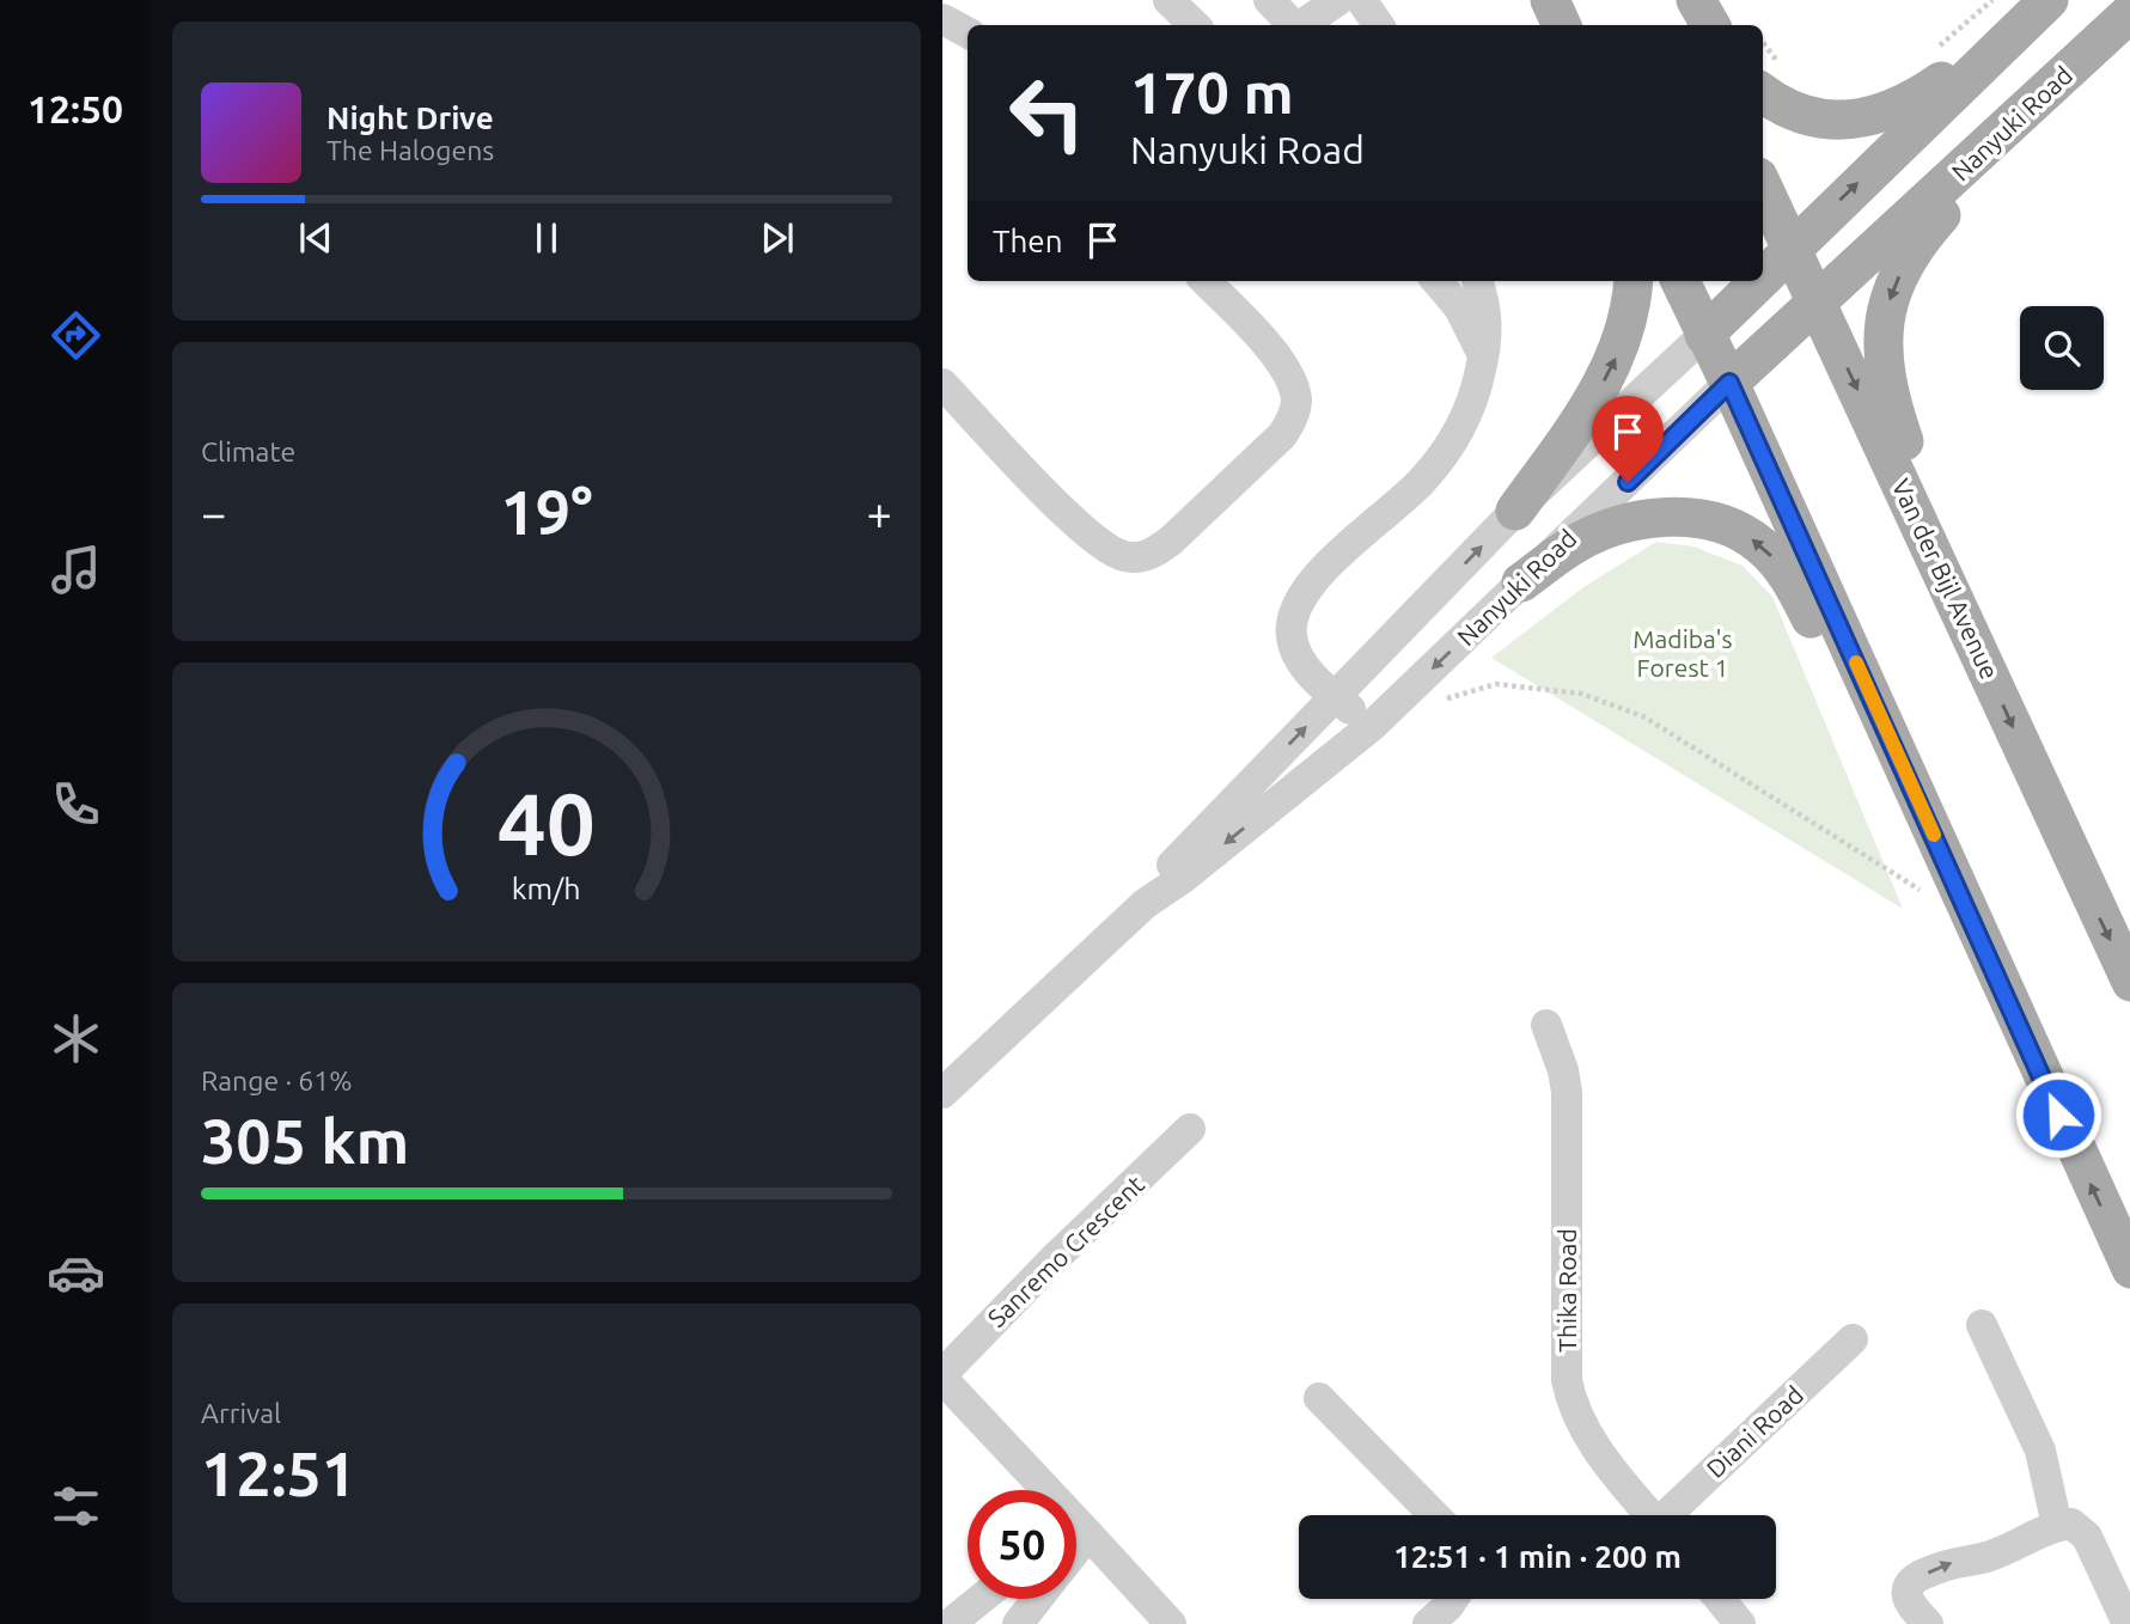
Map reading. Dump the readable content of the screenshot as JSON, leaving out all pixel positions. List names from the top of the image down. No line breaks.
{"streets":{"main road":["Nanyuki Road","Van der Bijl Avenue"],"street":["Sanremo Crescent","Thika Road","Diani Road"]},"crossings":[["Nanyuki Road","Van der Bijl Avenue"]],"parks":["Madiba's Forest 1"],"page":{"tabs":"12:50","turn":["170 m","Nanyuki Road"],"song":["Night Drive","The Halogens"],"then":"Then","tile":["Climate",["Range · 61%","305 km"],["Arrival","12:51"]],"heat":["−","19°","+"],"limit":"50","trip":"12:51 · 1 min · 200 m","gauge":["40","km/h"]}}
